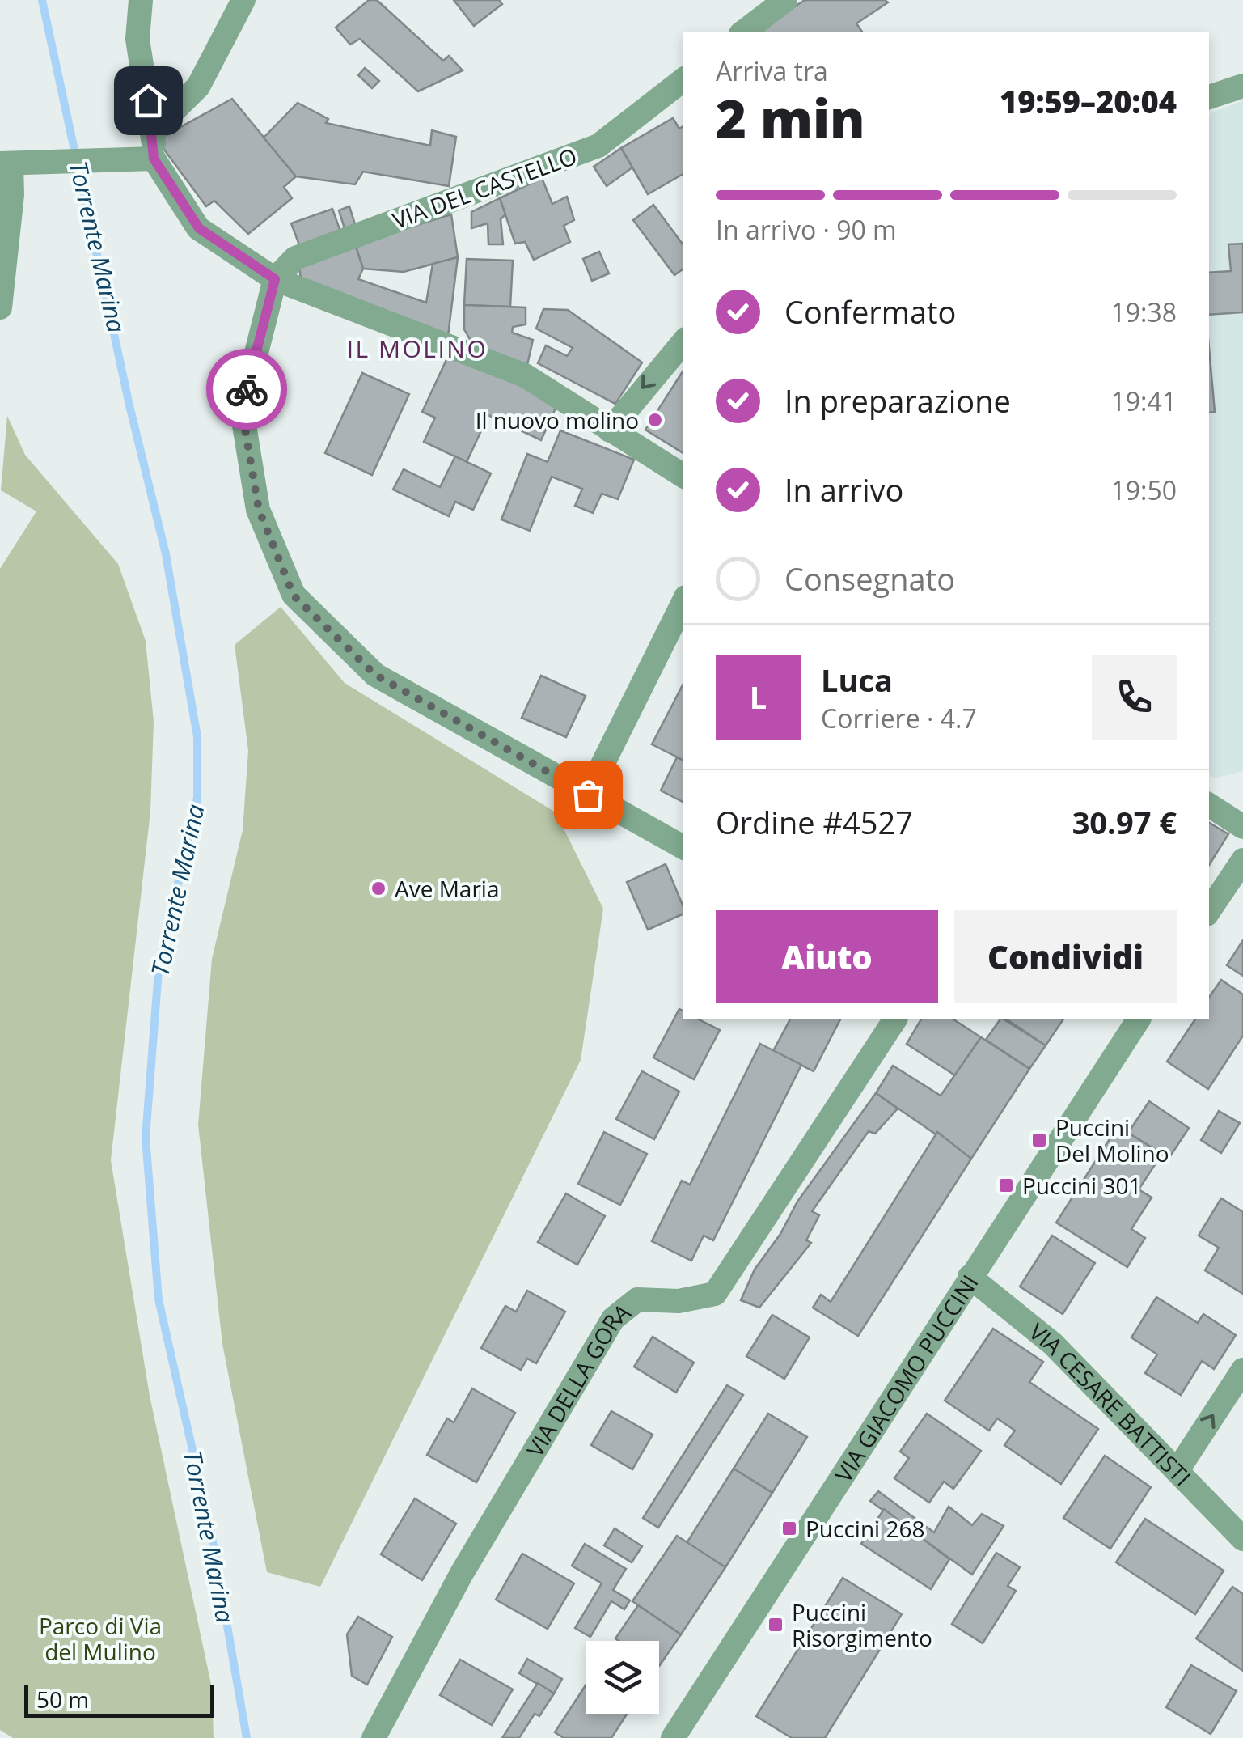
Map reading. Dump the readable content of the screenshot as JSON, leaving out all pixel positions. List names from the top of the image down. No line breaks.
{"streets":{"street":["VIA DEL CASTELLO","VIA GIACOMO PUCCINI","VIA DELLA GORA","VIA CESARE BATTISTI"]},"crossings":[["VIA GIACOMO PUCCINI","VIA CESARE BATTISTI"]],"districts":["IL MOLINO"],"water":["Torrente Marina"],"parks":["Parco di Via del Mulino"],"places":{"other":["Il nuovo molino","Ave Maria"],"transit":["Puccini Del Molino","Puccini 301","Puccini 268","Puccini Risorgimento"]},"scale_bar":"50 m","page":{"heading":["2 min","Arriva tra","19:59–20:04"],"panel":["Luca","Corriere · 4.7","Ordine #4527","30.97 €"],"bar":"In arrivo · 90 m","list":[["Confermato","19:38"],["In preparazione","19:41"],["In arrivo","19:50"],"Consegnato"],"round":"L","buttons":["Aiuto","Condividi"],"scale":"50 m"}}
